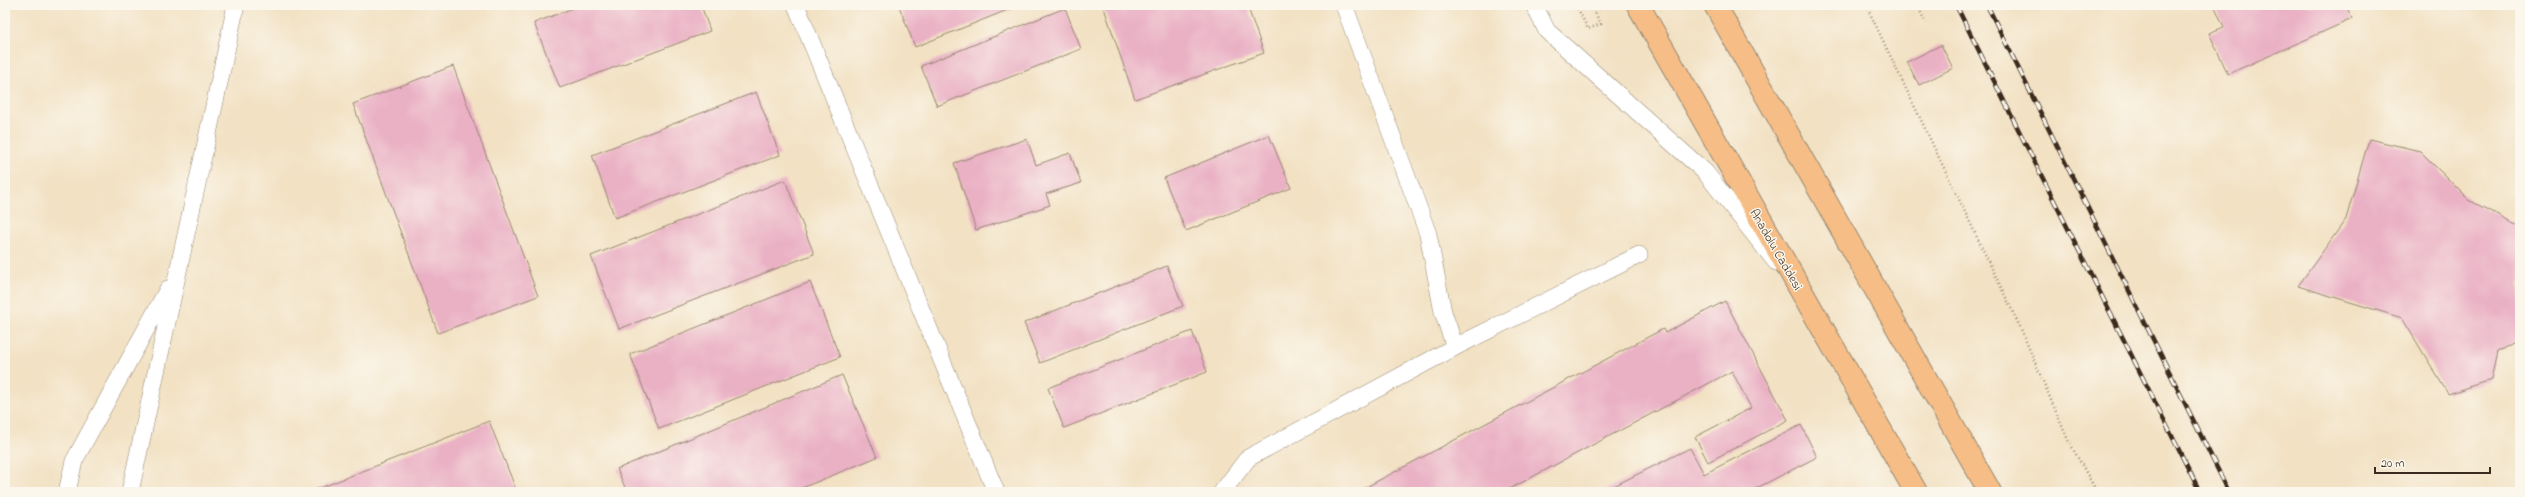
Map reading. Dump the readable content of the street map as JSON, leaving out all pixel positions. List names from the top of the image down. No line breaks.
{"streets":{"highway":["Anadolu Caddesi"]},"scale_bar":"20 m"}
